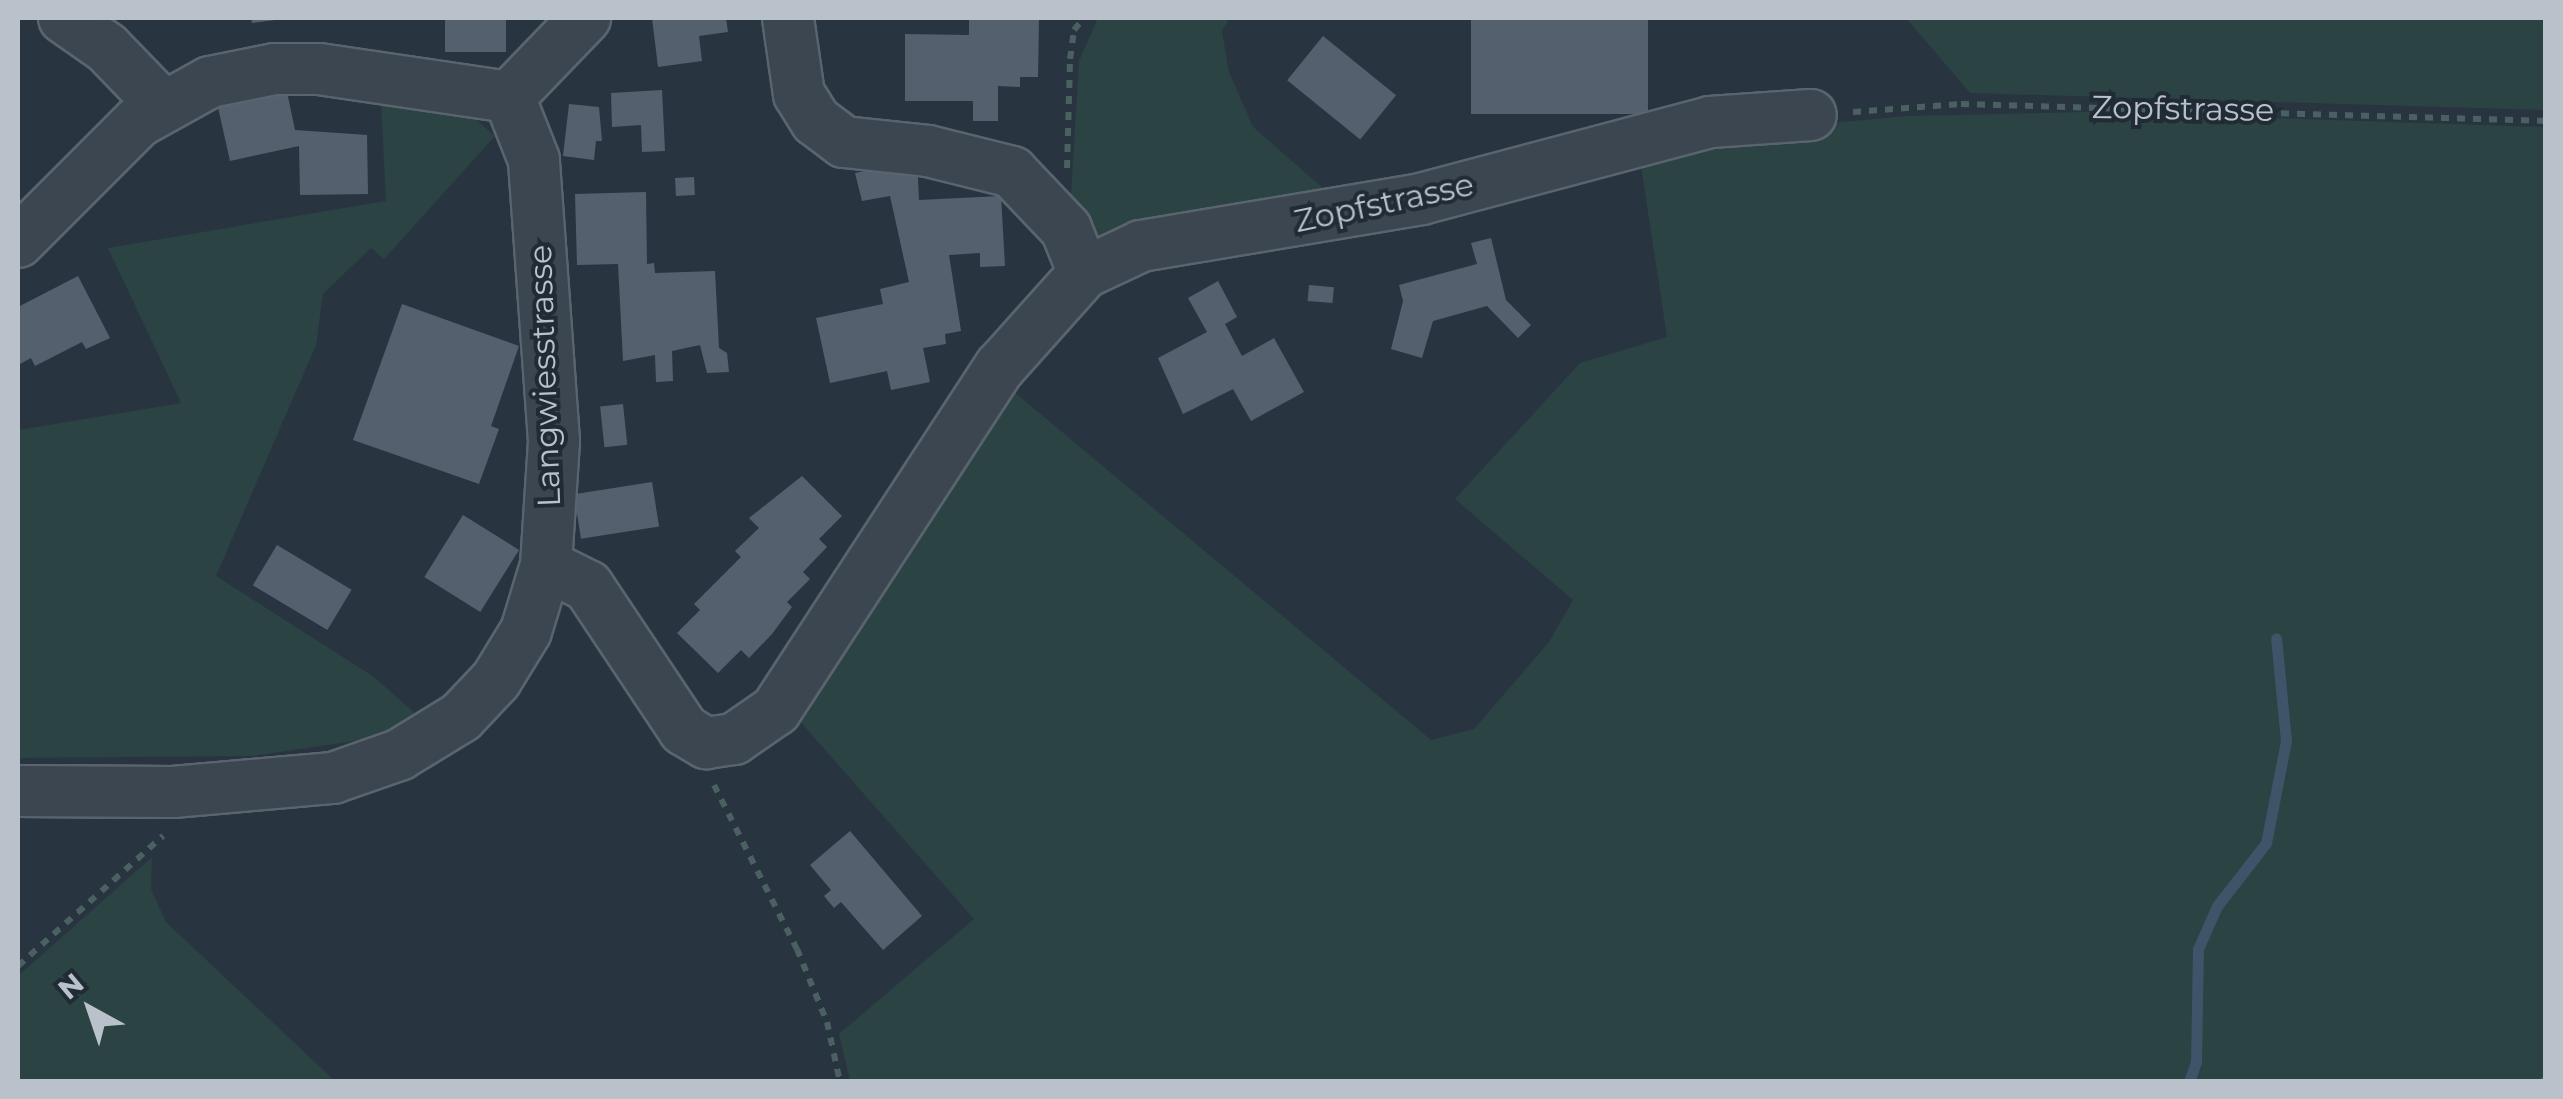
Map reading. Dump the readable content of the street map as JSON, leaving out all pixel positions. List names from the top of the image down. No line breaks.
{"streets":{"street":["Zopfstrasse","Langwiesstrasse"]},"north":"top left"}
